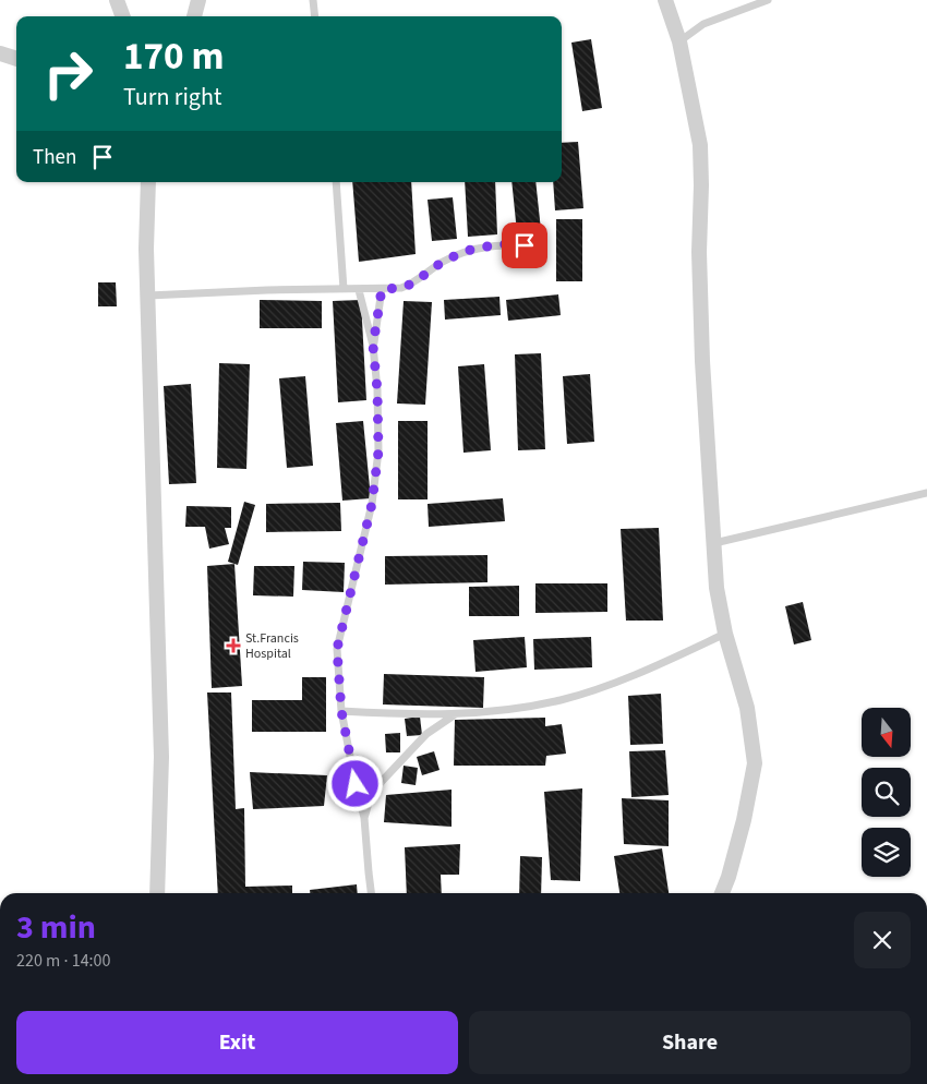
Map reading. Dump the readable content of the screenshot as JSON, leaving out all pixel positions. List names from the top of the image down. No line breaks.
{"places":{"health":["St.Francis Hospital"]},"north":"bottom","page":{"turn":["170 m","Turn right"],"then":"Then","heading":["3 min","220 m · 14:00"],"buttons":["Exit","Share"]}}
